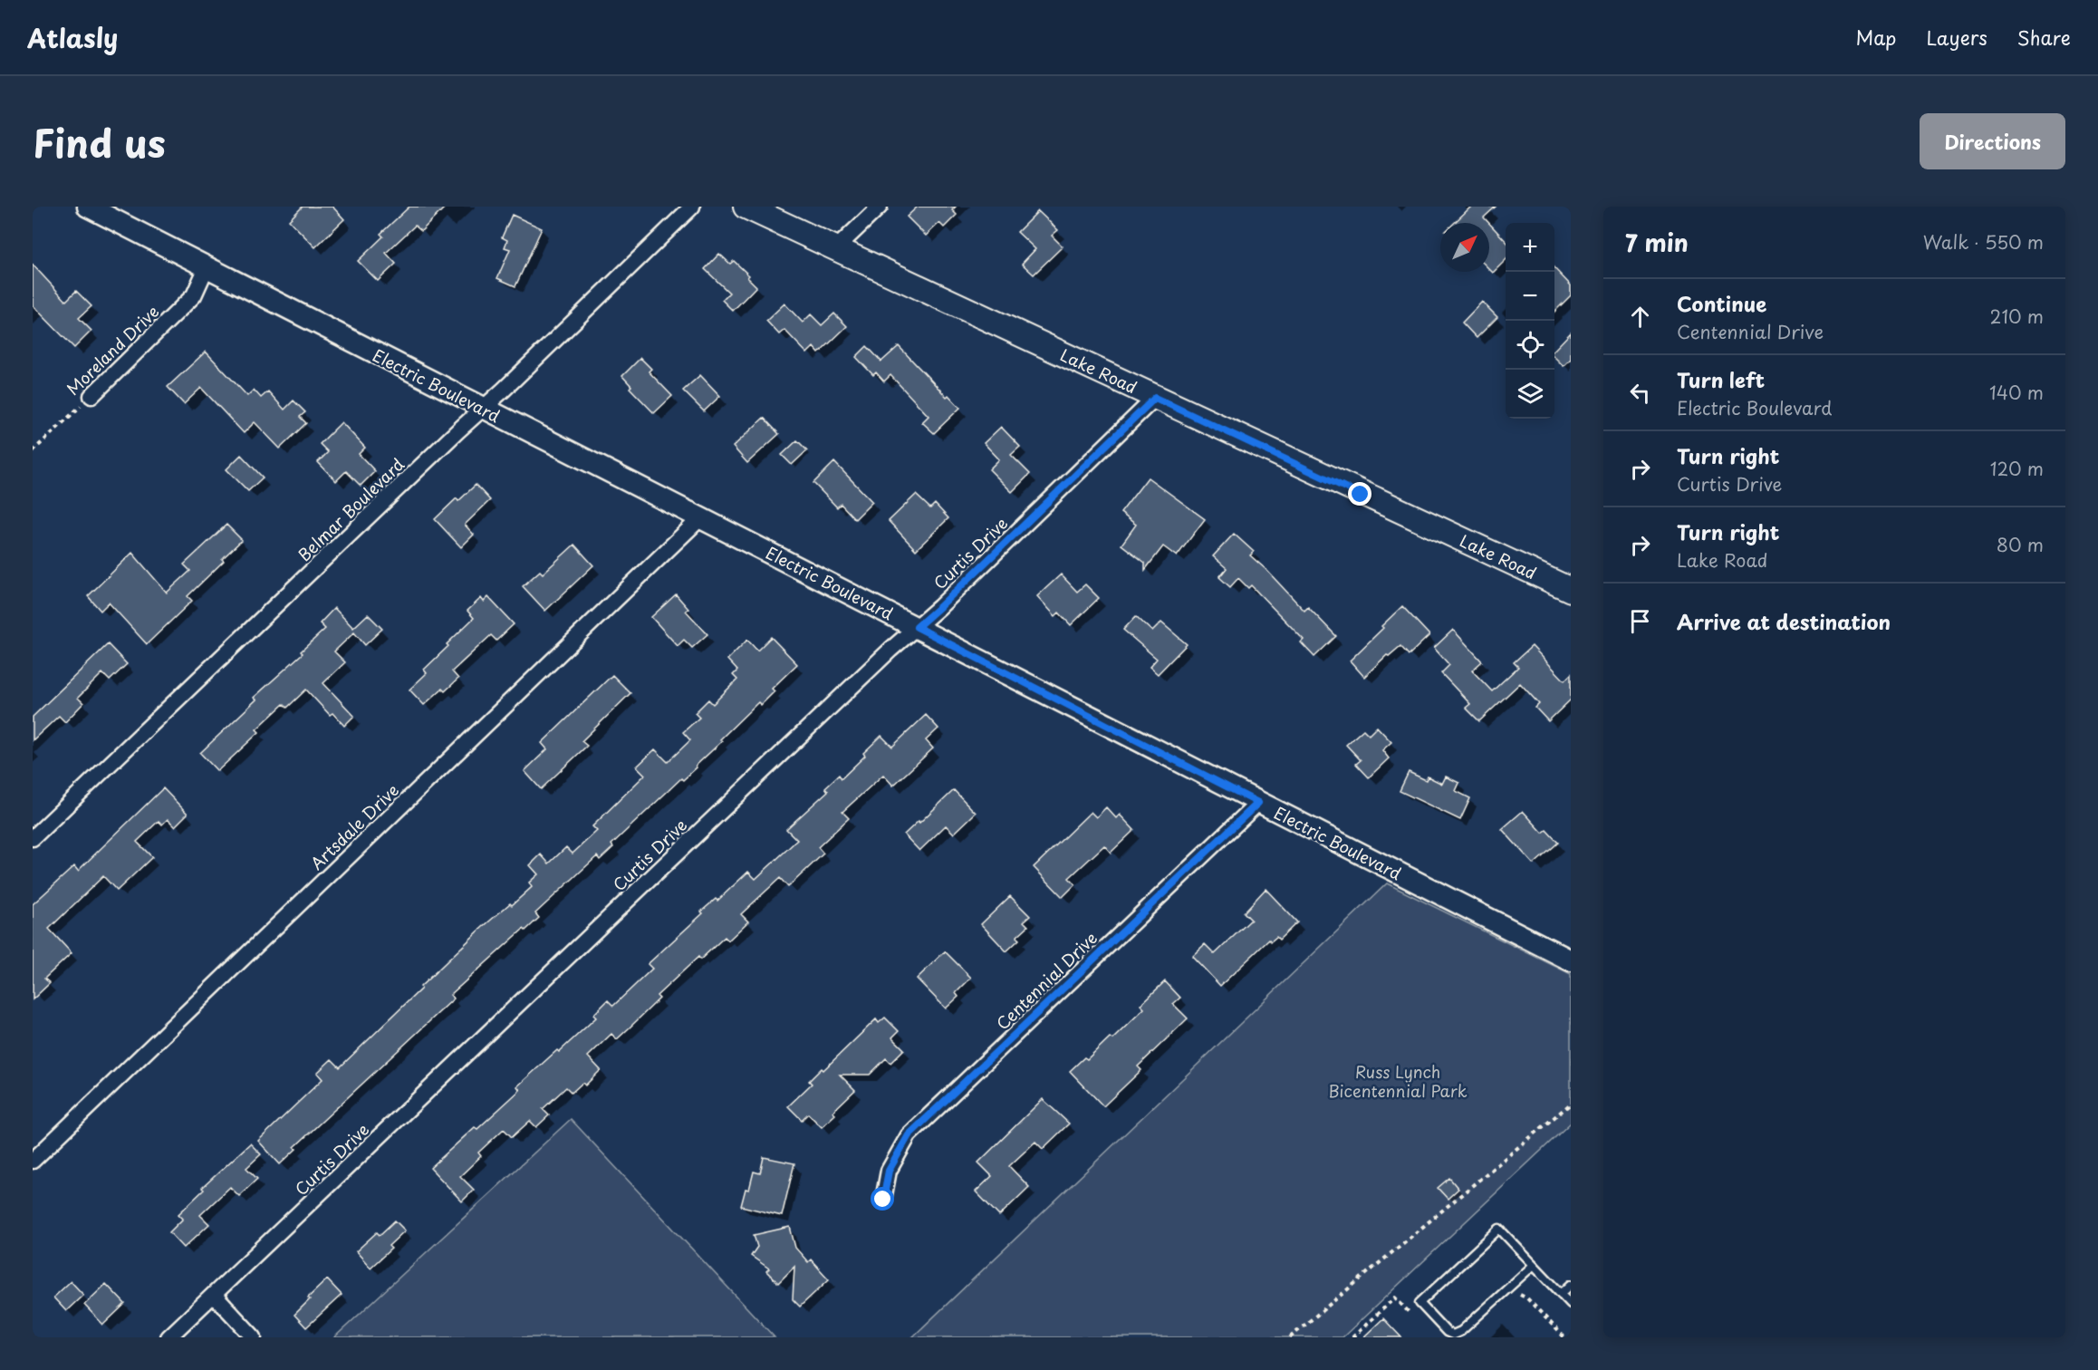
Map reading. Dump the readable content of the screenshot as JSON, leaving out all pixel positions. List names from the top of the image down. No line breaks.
{"streets":{"main road":["Lake Road"],"street":["Moreland Drive","Electric Boulevard","Belmar Boulevard","Curtis Drive","Artsdale Drive","Centennial Drive"]},"crossings":[["Moreland Drive","Electric Boulevard"],["Lake Road","Curtis Drive"],["Electric Boulevard","Belmar Boulevard"],["Electric Boulevard","Curtis Drive"],["Electric Boulevard","Artsdale Drive"],["Electric Boulevard","Centennial Drive"]],"parks":["Russ Lynch Bicentennial Park"],"north":"top right","page":{"header":"Atlasly","nav":["Map","Layers","Share"],"title":"Find us","buttons":"Directions","heading":["7 min","Walk · 550 m"],"map_buttons":["+","−"],"list":[["Continue","Centennial Drive","210 m"],["Turn left","Electric Boulevard","140 m"],["Turn right","Curtis Drive","120 m"],["Turn right","Lake Road","80 m"],"Arrive at destination"]}}
